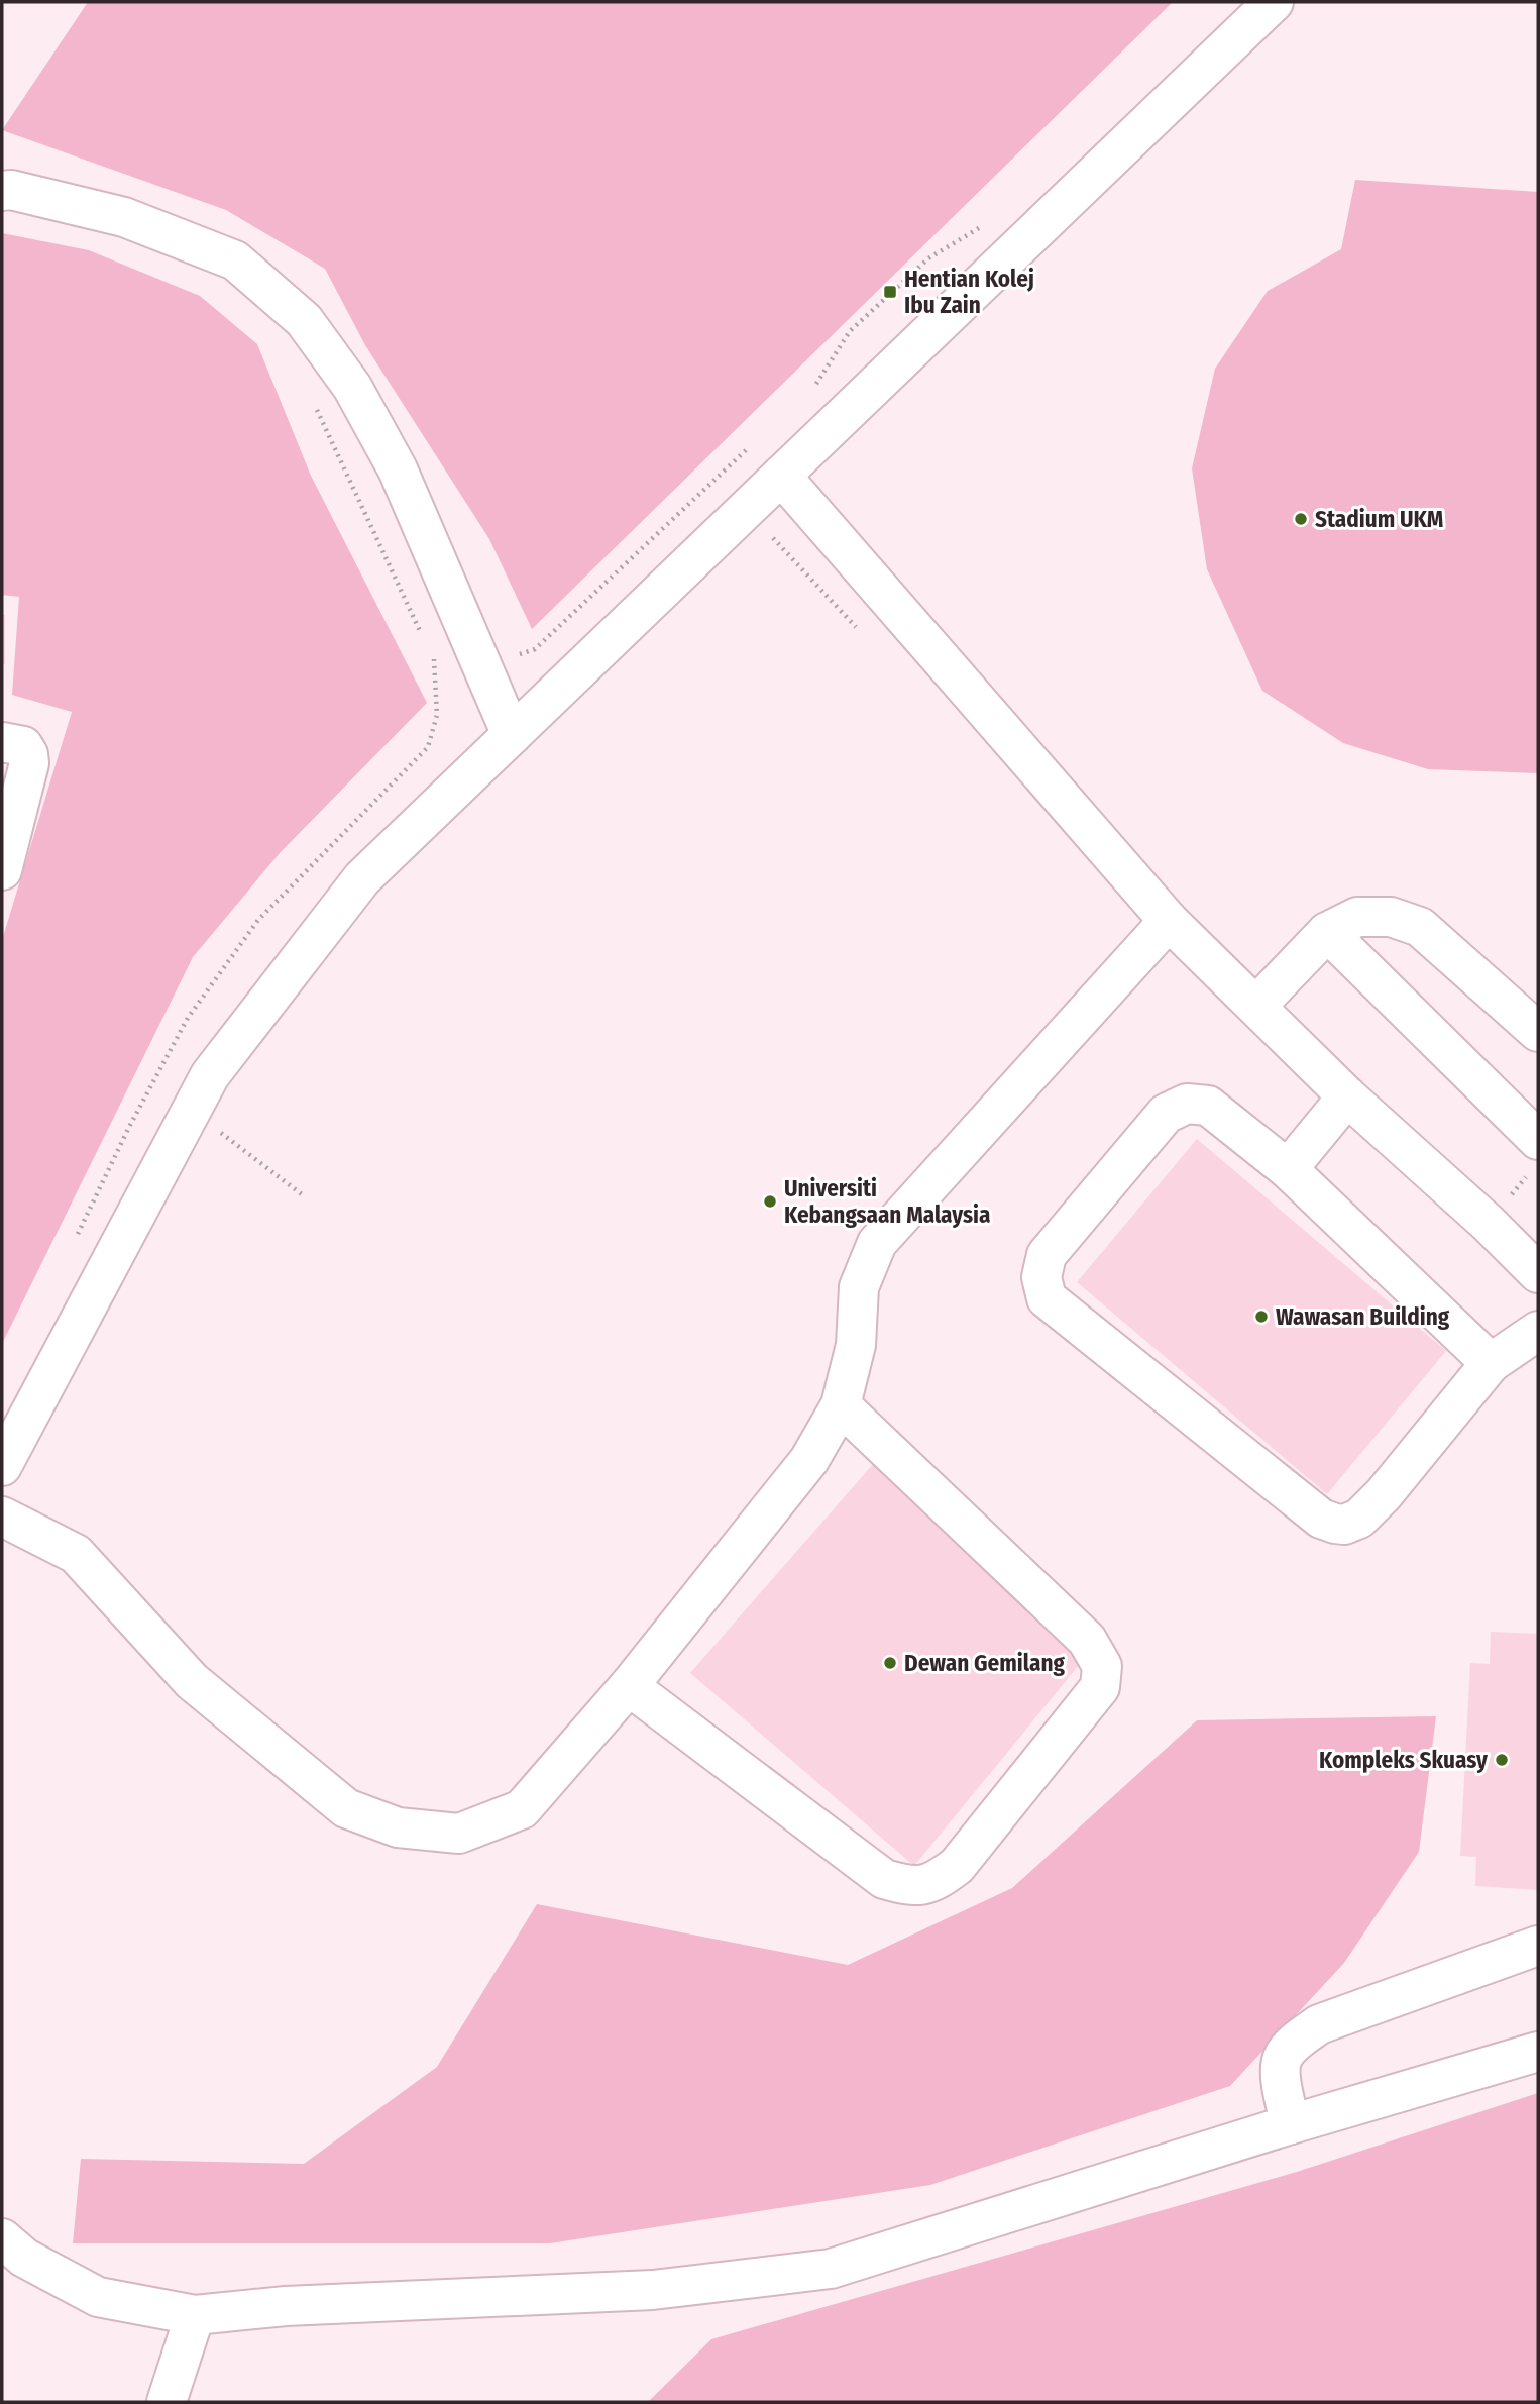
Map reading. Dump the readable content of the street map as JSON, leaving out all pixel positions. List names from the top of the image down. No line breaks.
{"places":{"transit":["Hentian Kolej Ibu Zain"],"other":["Stadium UKM","Universiti Kebangsaan Malaysia","Wawasan Building","Dewan Gemilang","Kompleks Skuasy"]}}
